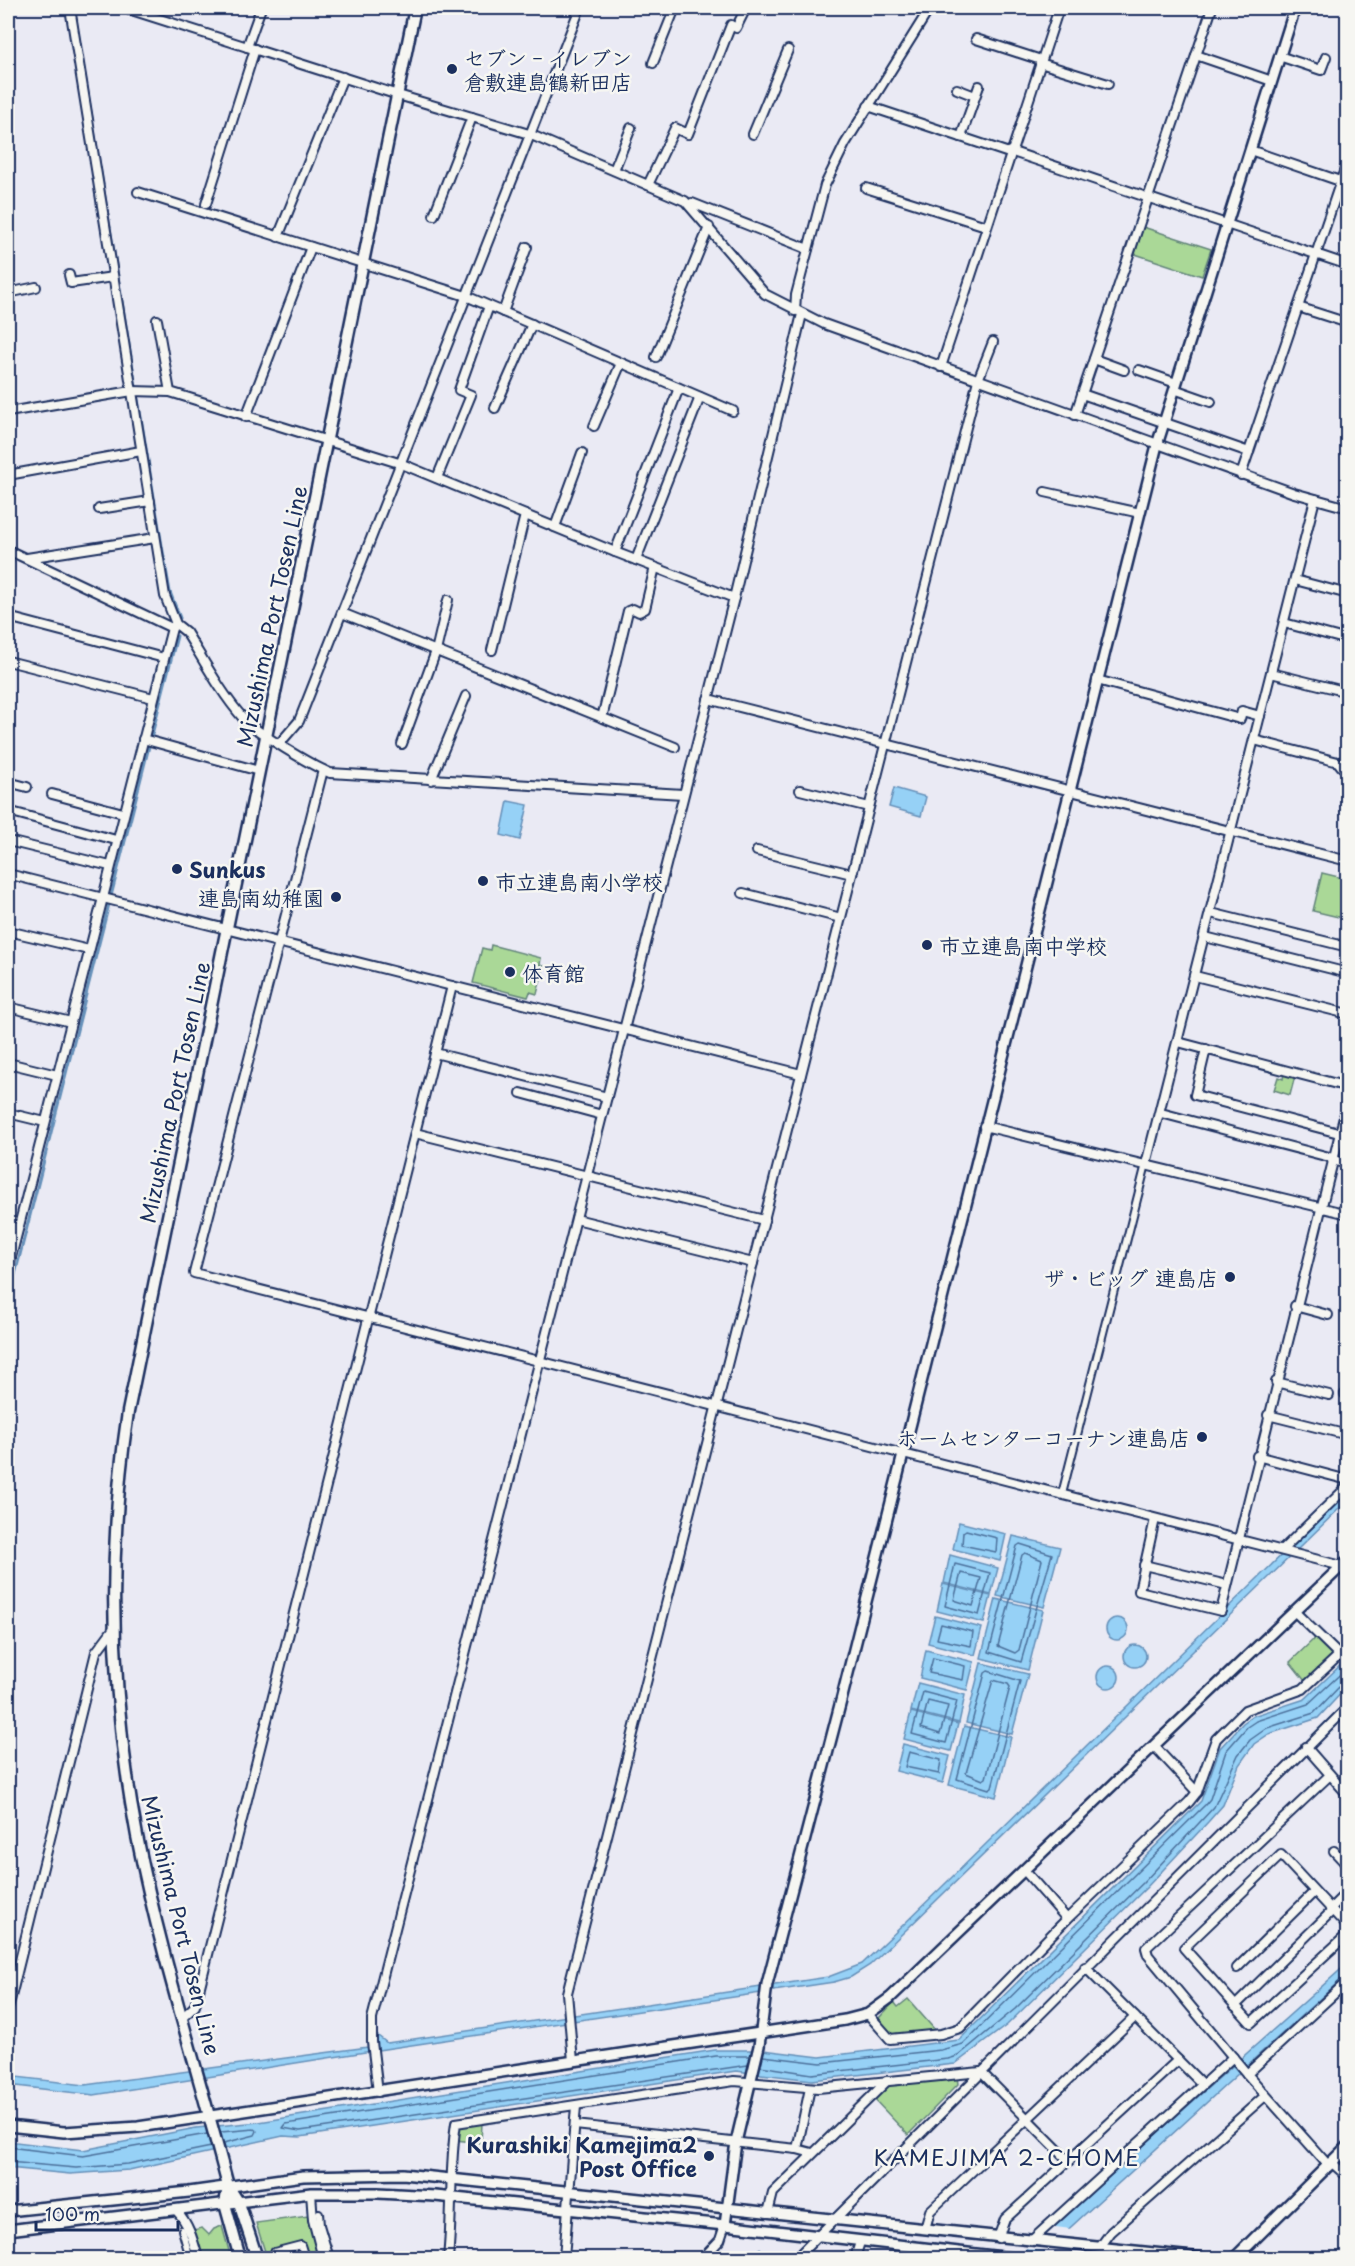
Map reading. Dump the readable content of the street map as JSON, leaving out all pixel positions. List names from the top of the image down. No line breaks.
{"streets":{"main road":["Mizushima Port Tosen Line"]},"districts":["KAMEJIMA 2-CHOME"],"places":["セブン‐イレブン 倉敷連島鶴新田店","Sunkus","市立連島南小学校","連島南幼稚園","市立連島南中学校","体育館","ザ・ビッグ 連島店","ホームセンターコーナン連島店","Kurashiki Kamejima2 Post Office"],"scale_bar":"100 m"}
